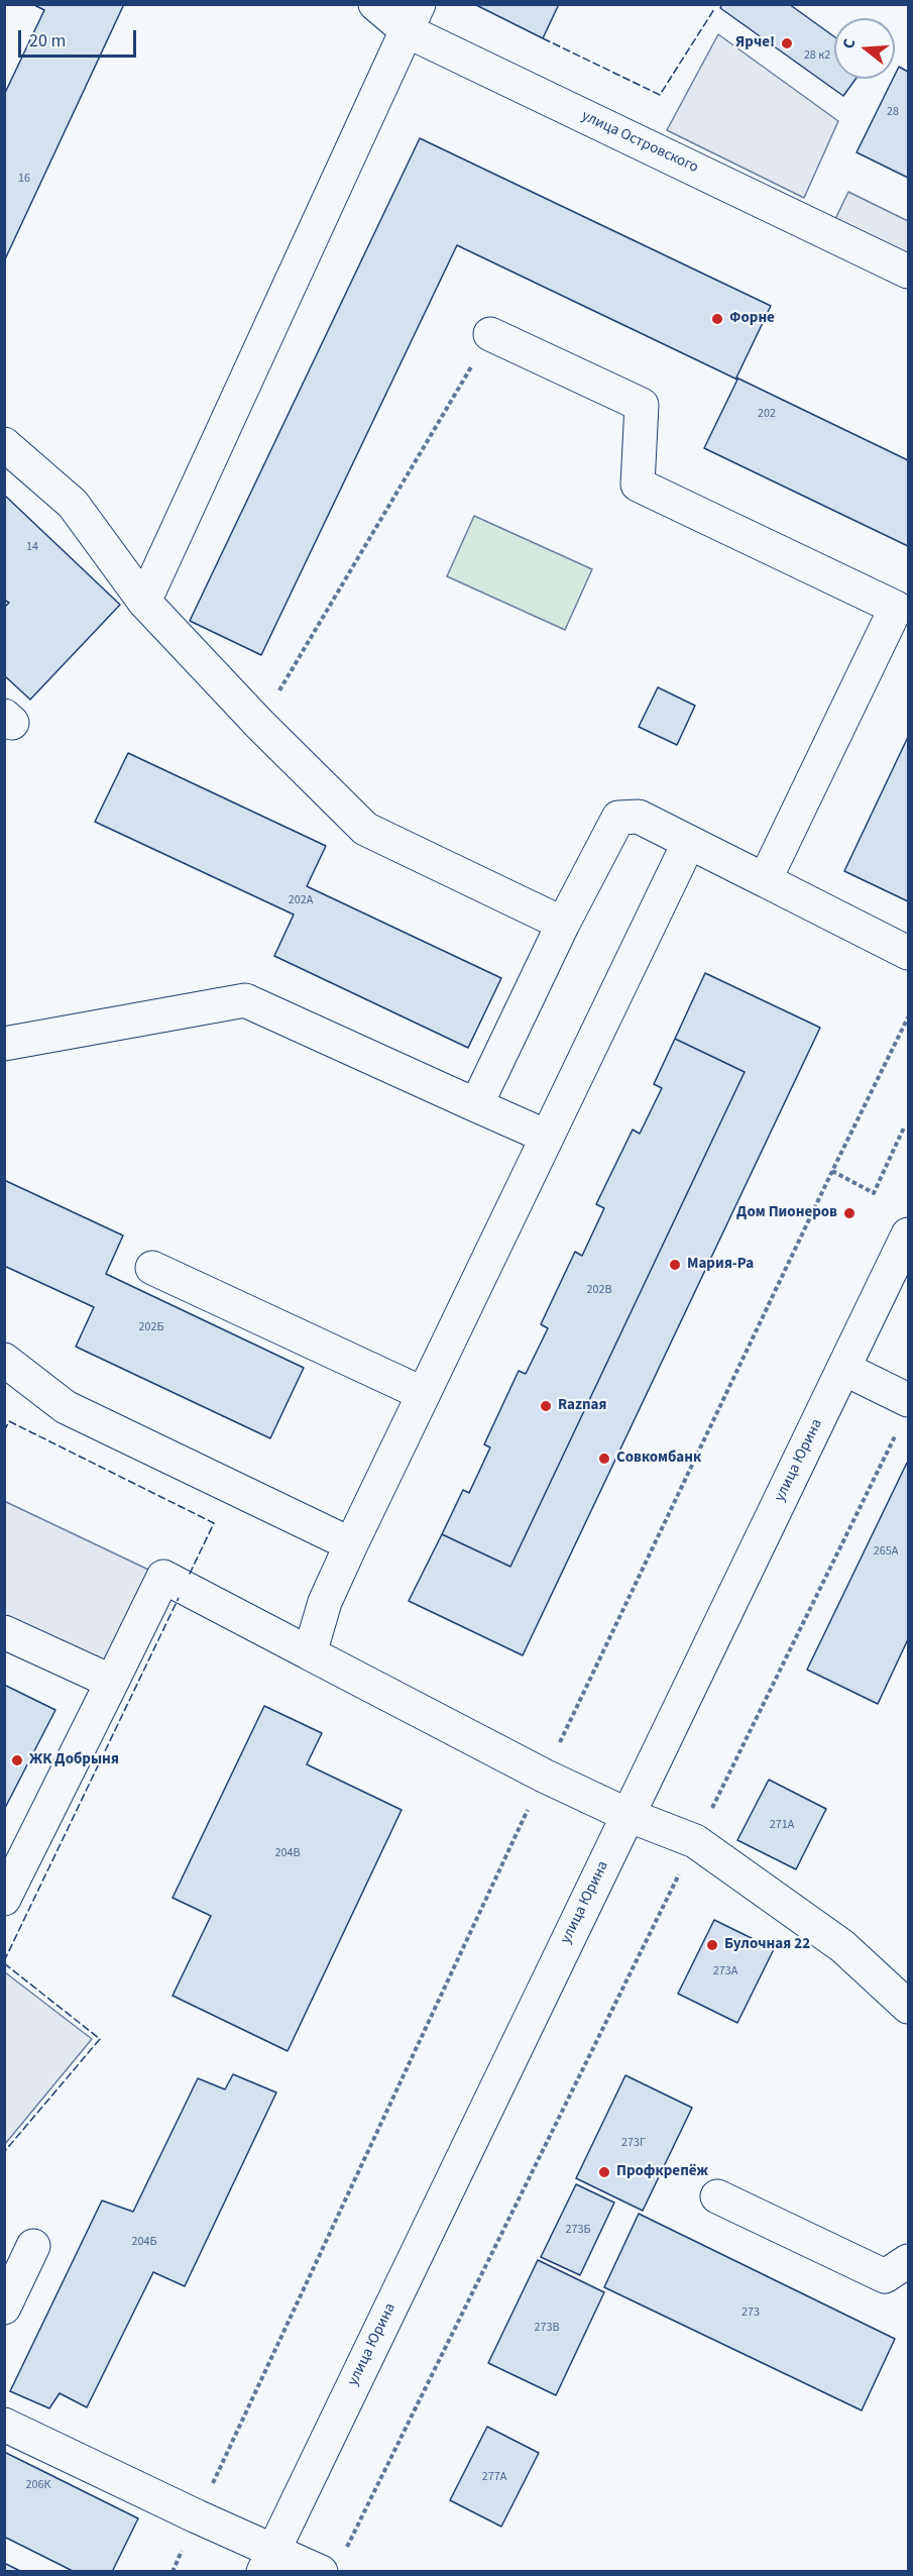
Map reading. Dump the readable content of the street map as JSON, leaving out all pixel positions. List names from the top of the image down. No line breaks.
{"streets":{"main road":["улица Островского","улица Юрина"]},"places":["Ярче!","Форне","Дом Пионеров","Мария-Ра","Raznaя","Совкомбанк","ЖК Добрыня","Булочная 22","Профкрепёж"],"house_numbers":["28 к2","28","16","202","14","202А","202В","202Б","265А","271А","204В","273А","273Г","273Б","204Б","273","273В","277А","206К"],"scale_bar":"20 m","north":"left"}
